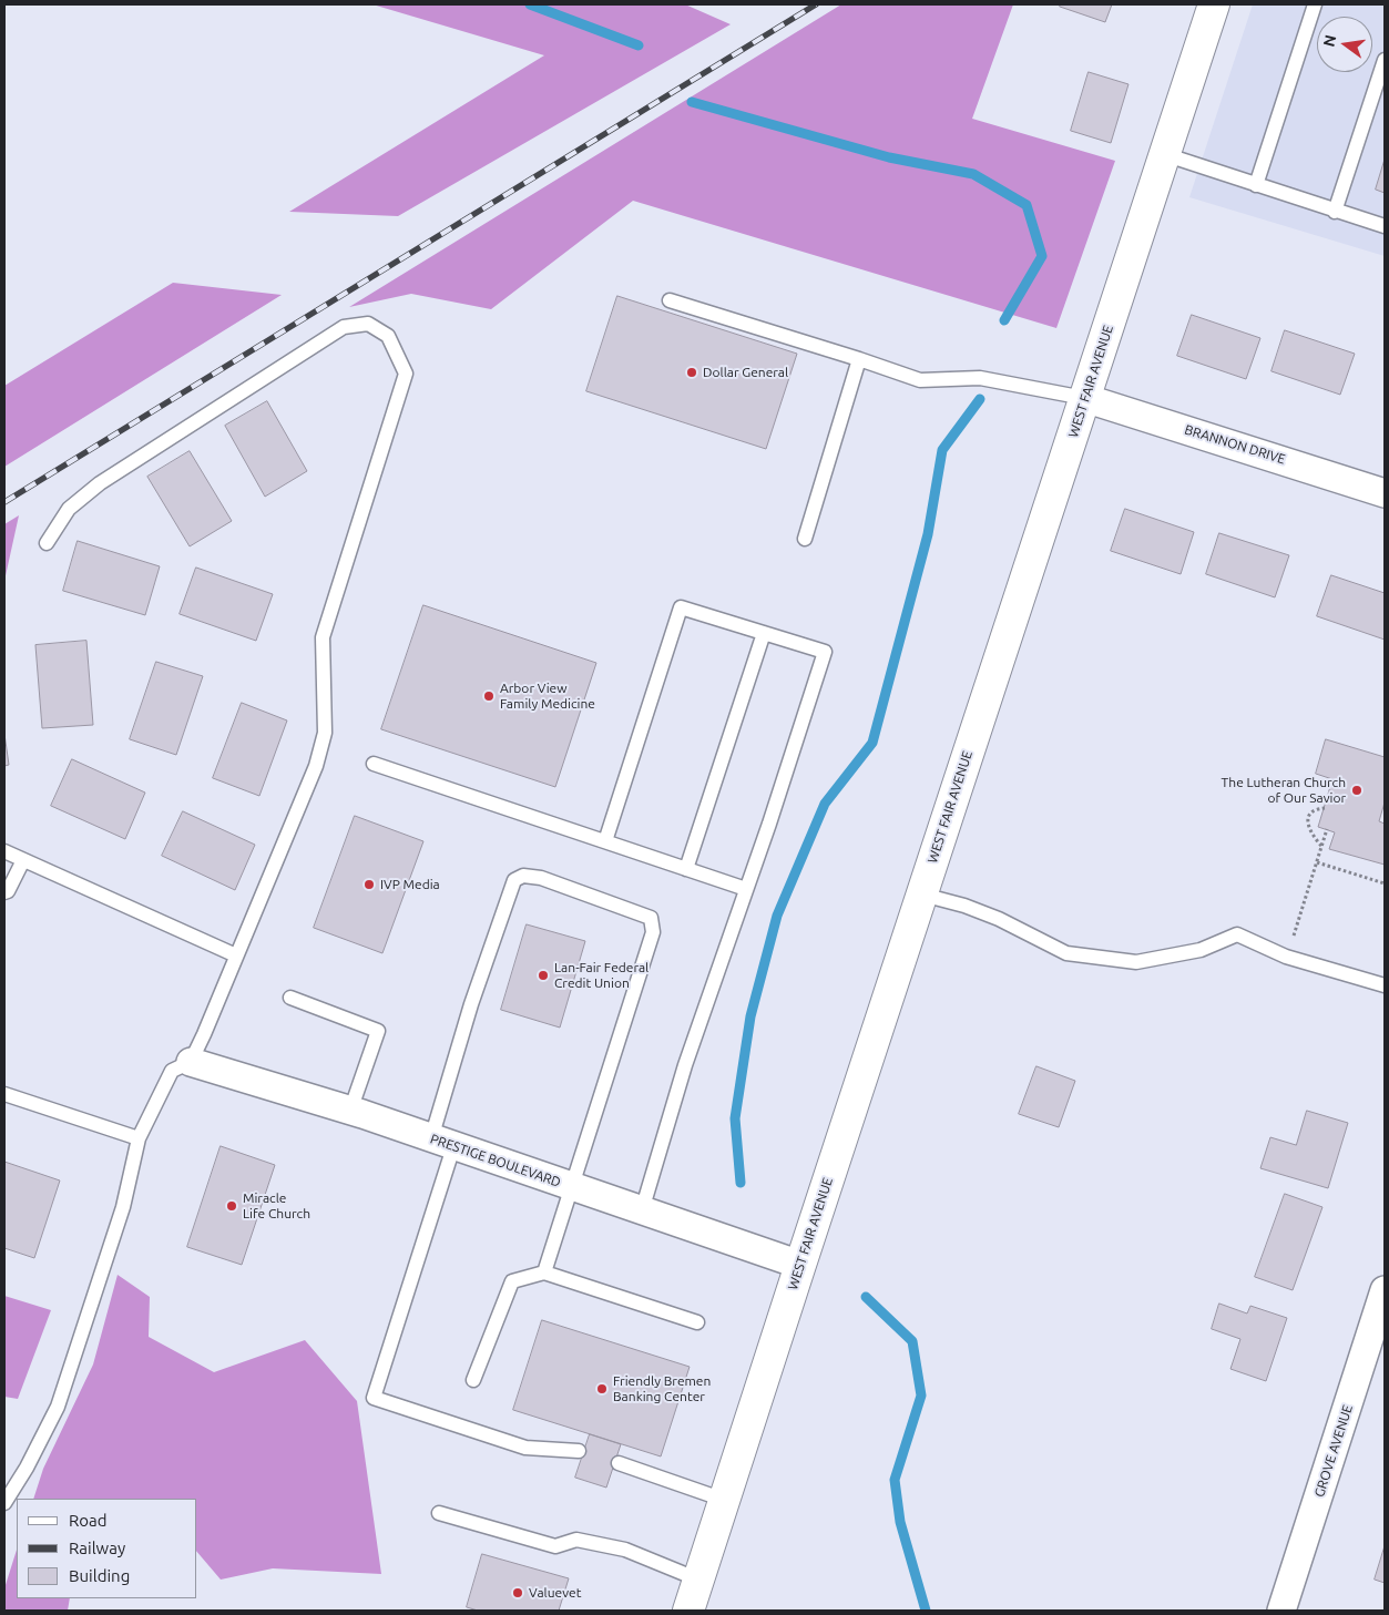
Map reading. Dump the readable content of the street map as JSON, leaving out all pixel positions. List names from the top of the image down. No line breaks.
{"streets":{"street":["WEST FAIR AVENUE","BRANNON DRIVE","PRESTIGE BOULEVARD","GROVE AVENUE"]},"crossings":[["WEST FAIR AVENUE","BRANNON DRIVE"],["WEST FAIR AVENUE","PRESTIGE BOULEVARD"]],"places":["Dollar General","Arbor View Family Medicine","The Lutheran Church of Our Savior","IVP Media","Lan-Fair Federal Credit Union","Miracle Life Church","Friendly Bremen Banking Center","Valuevet"],"legend":["Road","Railway","Building"],"north":"left"}
